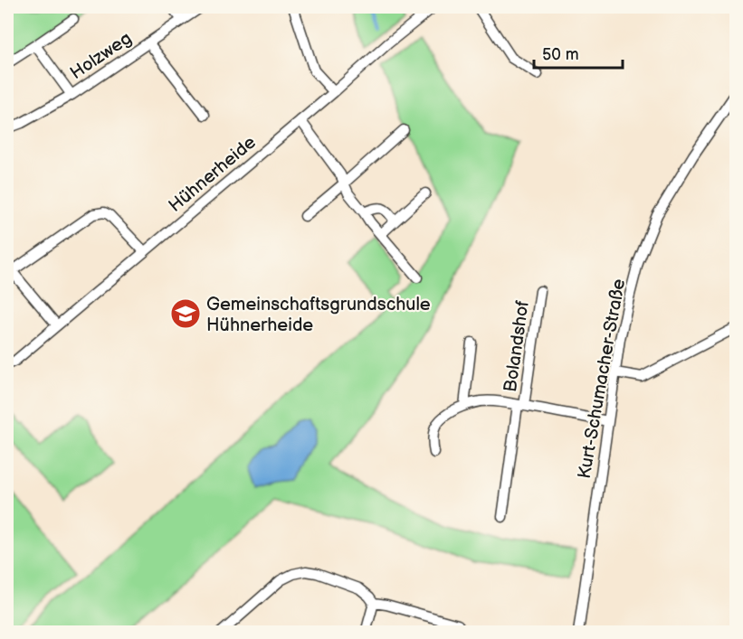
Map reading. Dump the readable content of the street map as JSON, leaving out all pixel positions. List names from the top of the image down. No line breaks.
{"streets":{"street":["Holzweg","Hühnerheide","Bolandshof","Kurt-Schumacher-Straße"]},"crossings":[["Bolandshof","Kurt-Schumacher-Straße"]],"places":{"school or university":["Gemeinschaftsgrundschule Hühnerheide"]},"scale_bar":"50 m"}
